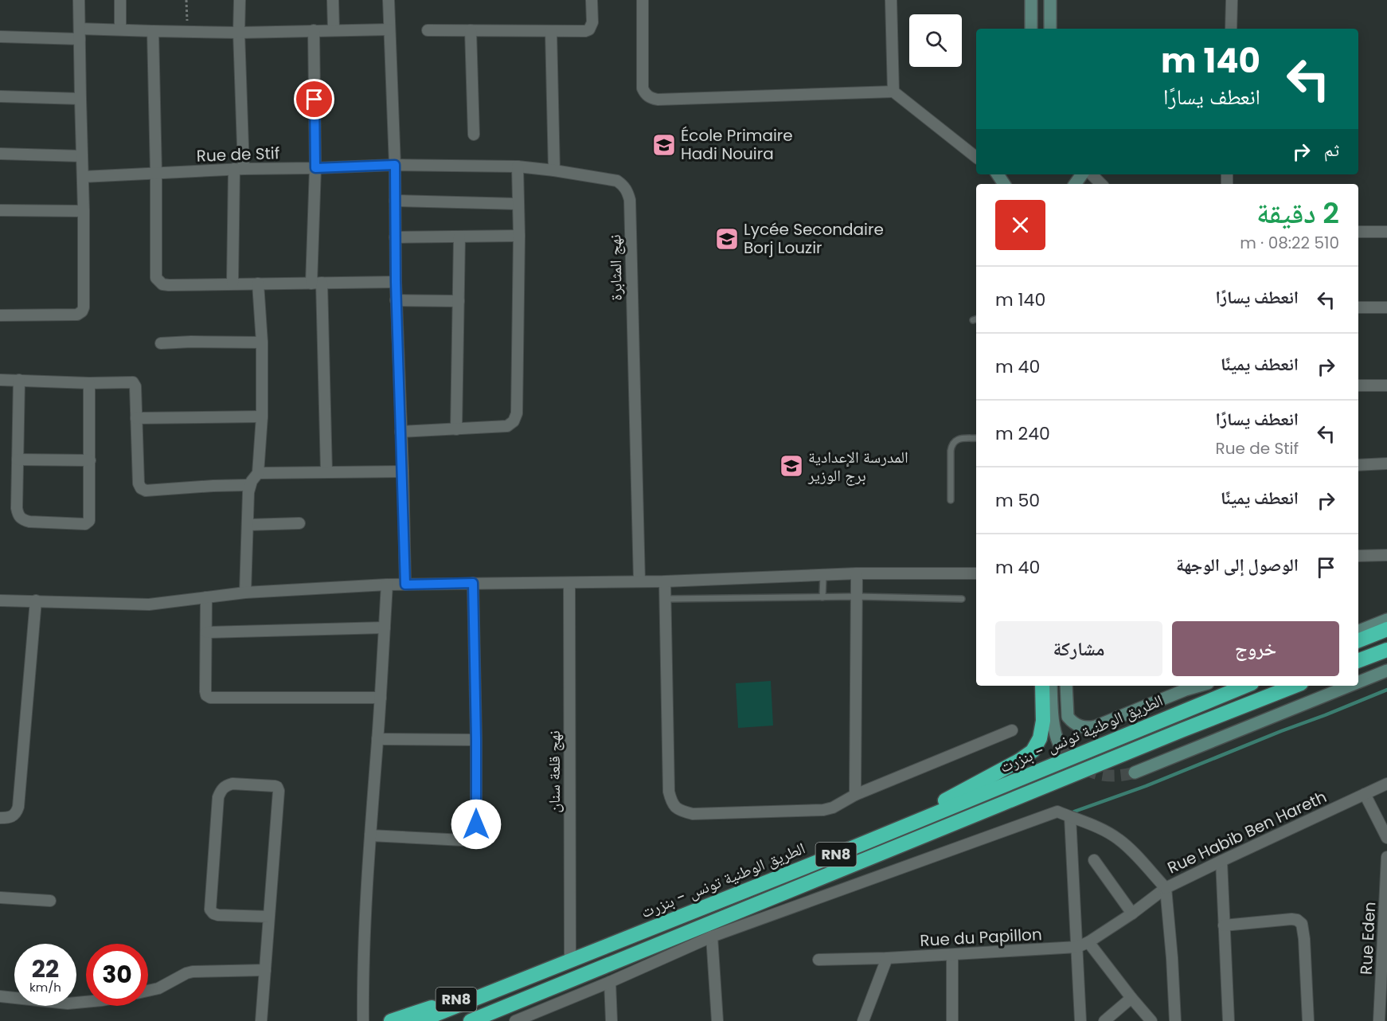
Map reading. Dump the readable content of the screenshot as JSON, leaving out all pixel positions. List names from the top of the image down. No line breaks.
{"streets":{"highway":["الطريق الوطنية تونس - بنزرت","RN8"],"street":["Rue de Stif","نهج المثابرة","نهج قلعة سنان","Rue Habib Ben Hareth","Rue du Papillon","Rue Eden"]},"crossings":[["Rue de Stif","نهج المثابرة"],["الطريق الوطنية تونس - بنزرت","نهج قلعة سنان"],["الطريق الوطنية تونس - بنزرت","RN8"],["Rue Habib Ben Hareth","Rue du Papillon"]],"places":{"school or university":["École Primaire Hadi Nouira","Lycée Secondaire Borj Louzir","المدرسة الإعدادية برج الوزير"]},"page":{"turn":["140 m","انعطف يسارًا"],"then":"ثم","heading":["2 دقيقة","510 m · 08:22"],"list":[{"name":"انعطف يسارًا","value":"140 m"},{"name":"انعطف يمينًا","value":"40 m"},{"name":"انعطف يسارًا","note":"Rue de Stif","value":"240 m"},{"name":"انعطف يمينًا","value":"50 m"},{"name":"الوصول إلى الوجهة","value":"40 m"}],"buttons":["خروج","مشاركة"],"speed":"22 km/h","limit":"30"}}
